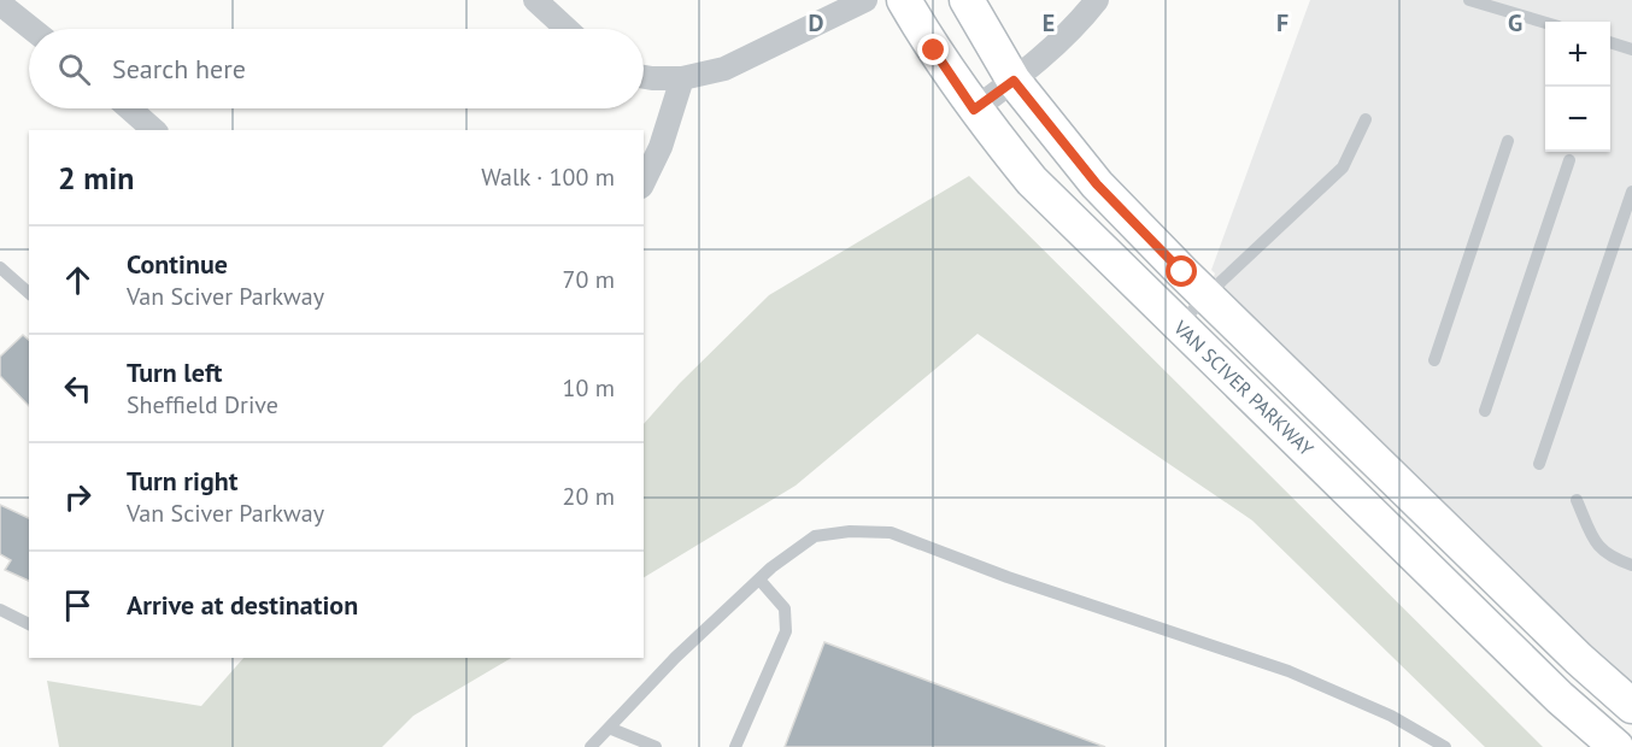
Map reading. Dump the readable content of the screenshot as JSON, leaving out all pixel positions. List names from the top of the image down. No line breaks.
{"streets":{"street":["VAN SCIVER PARKWAY"]},"page":{"map_buttons":["+","−"],"search":"Search here","heading":["2 min","Walk · 100 m"],"list":[["Continue","Van Sciver Parkway","70 m"],["Turn left","Sheffield Drive","10 m"],["Turn right","Van Sciver Parkway","20 m"],"Arrive at destination"]},"grid":{"columns":["D","E","F","G"]}}
